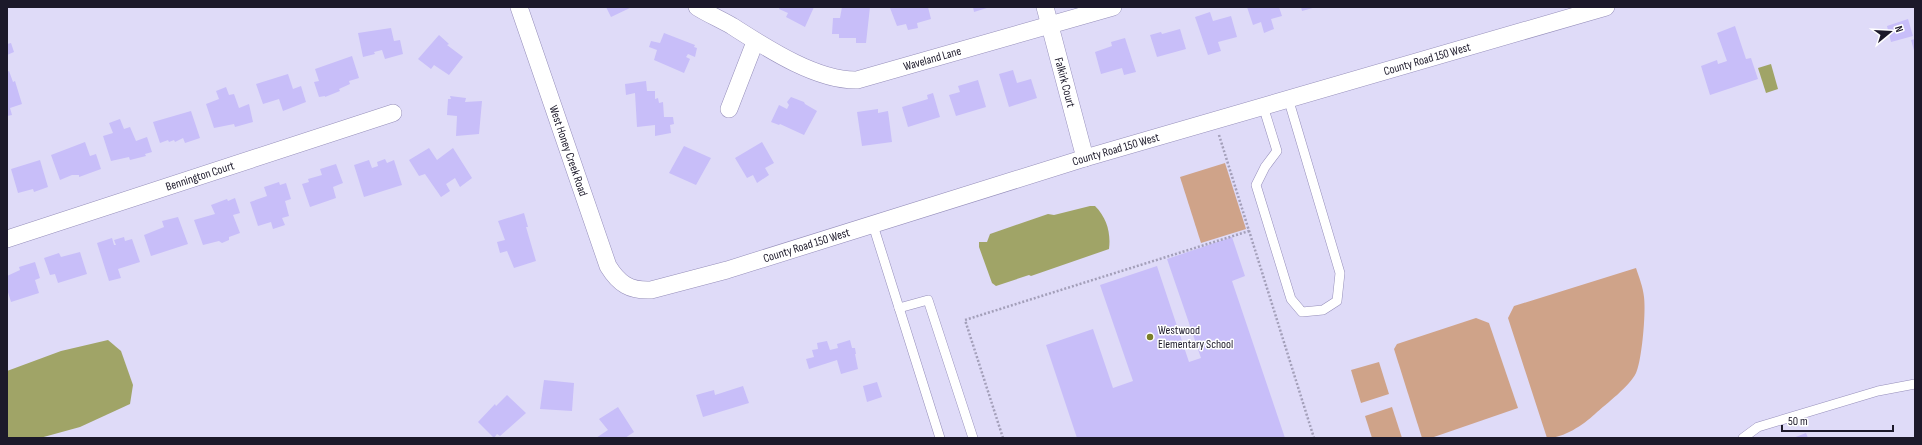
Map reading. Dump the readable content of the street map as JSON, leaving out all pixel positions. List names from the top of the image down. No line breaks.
{"streets":{"street":["County Road 150 West","Waveland Lane","Falkirk Court","West Honey Creek Road","Bennington Court"]},"crossings":[["County Road 150 West","Falkirk Court"],["County Road 150 West","West Honey Creek Road"],["Waveland Lane","Falkirk Court"]],"places":["Westwood Elementary School"],"scale_bar":"50 m","north":"right"}
